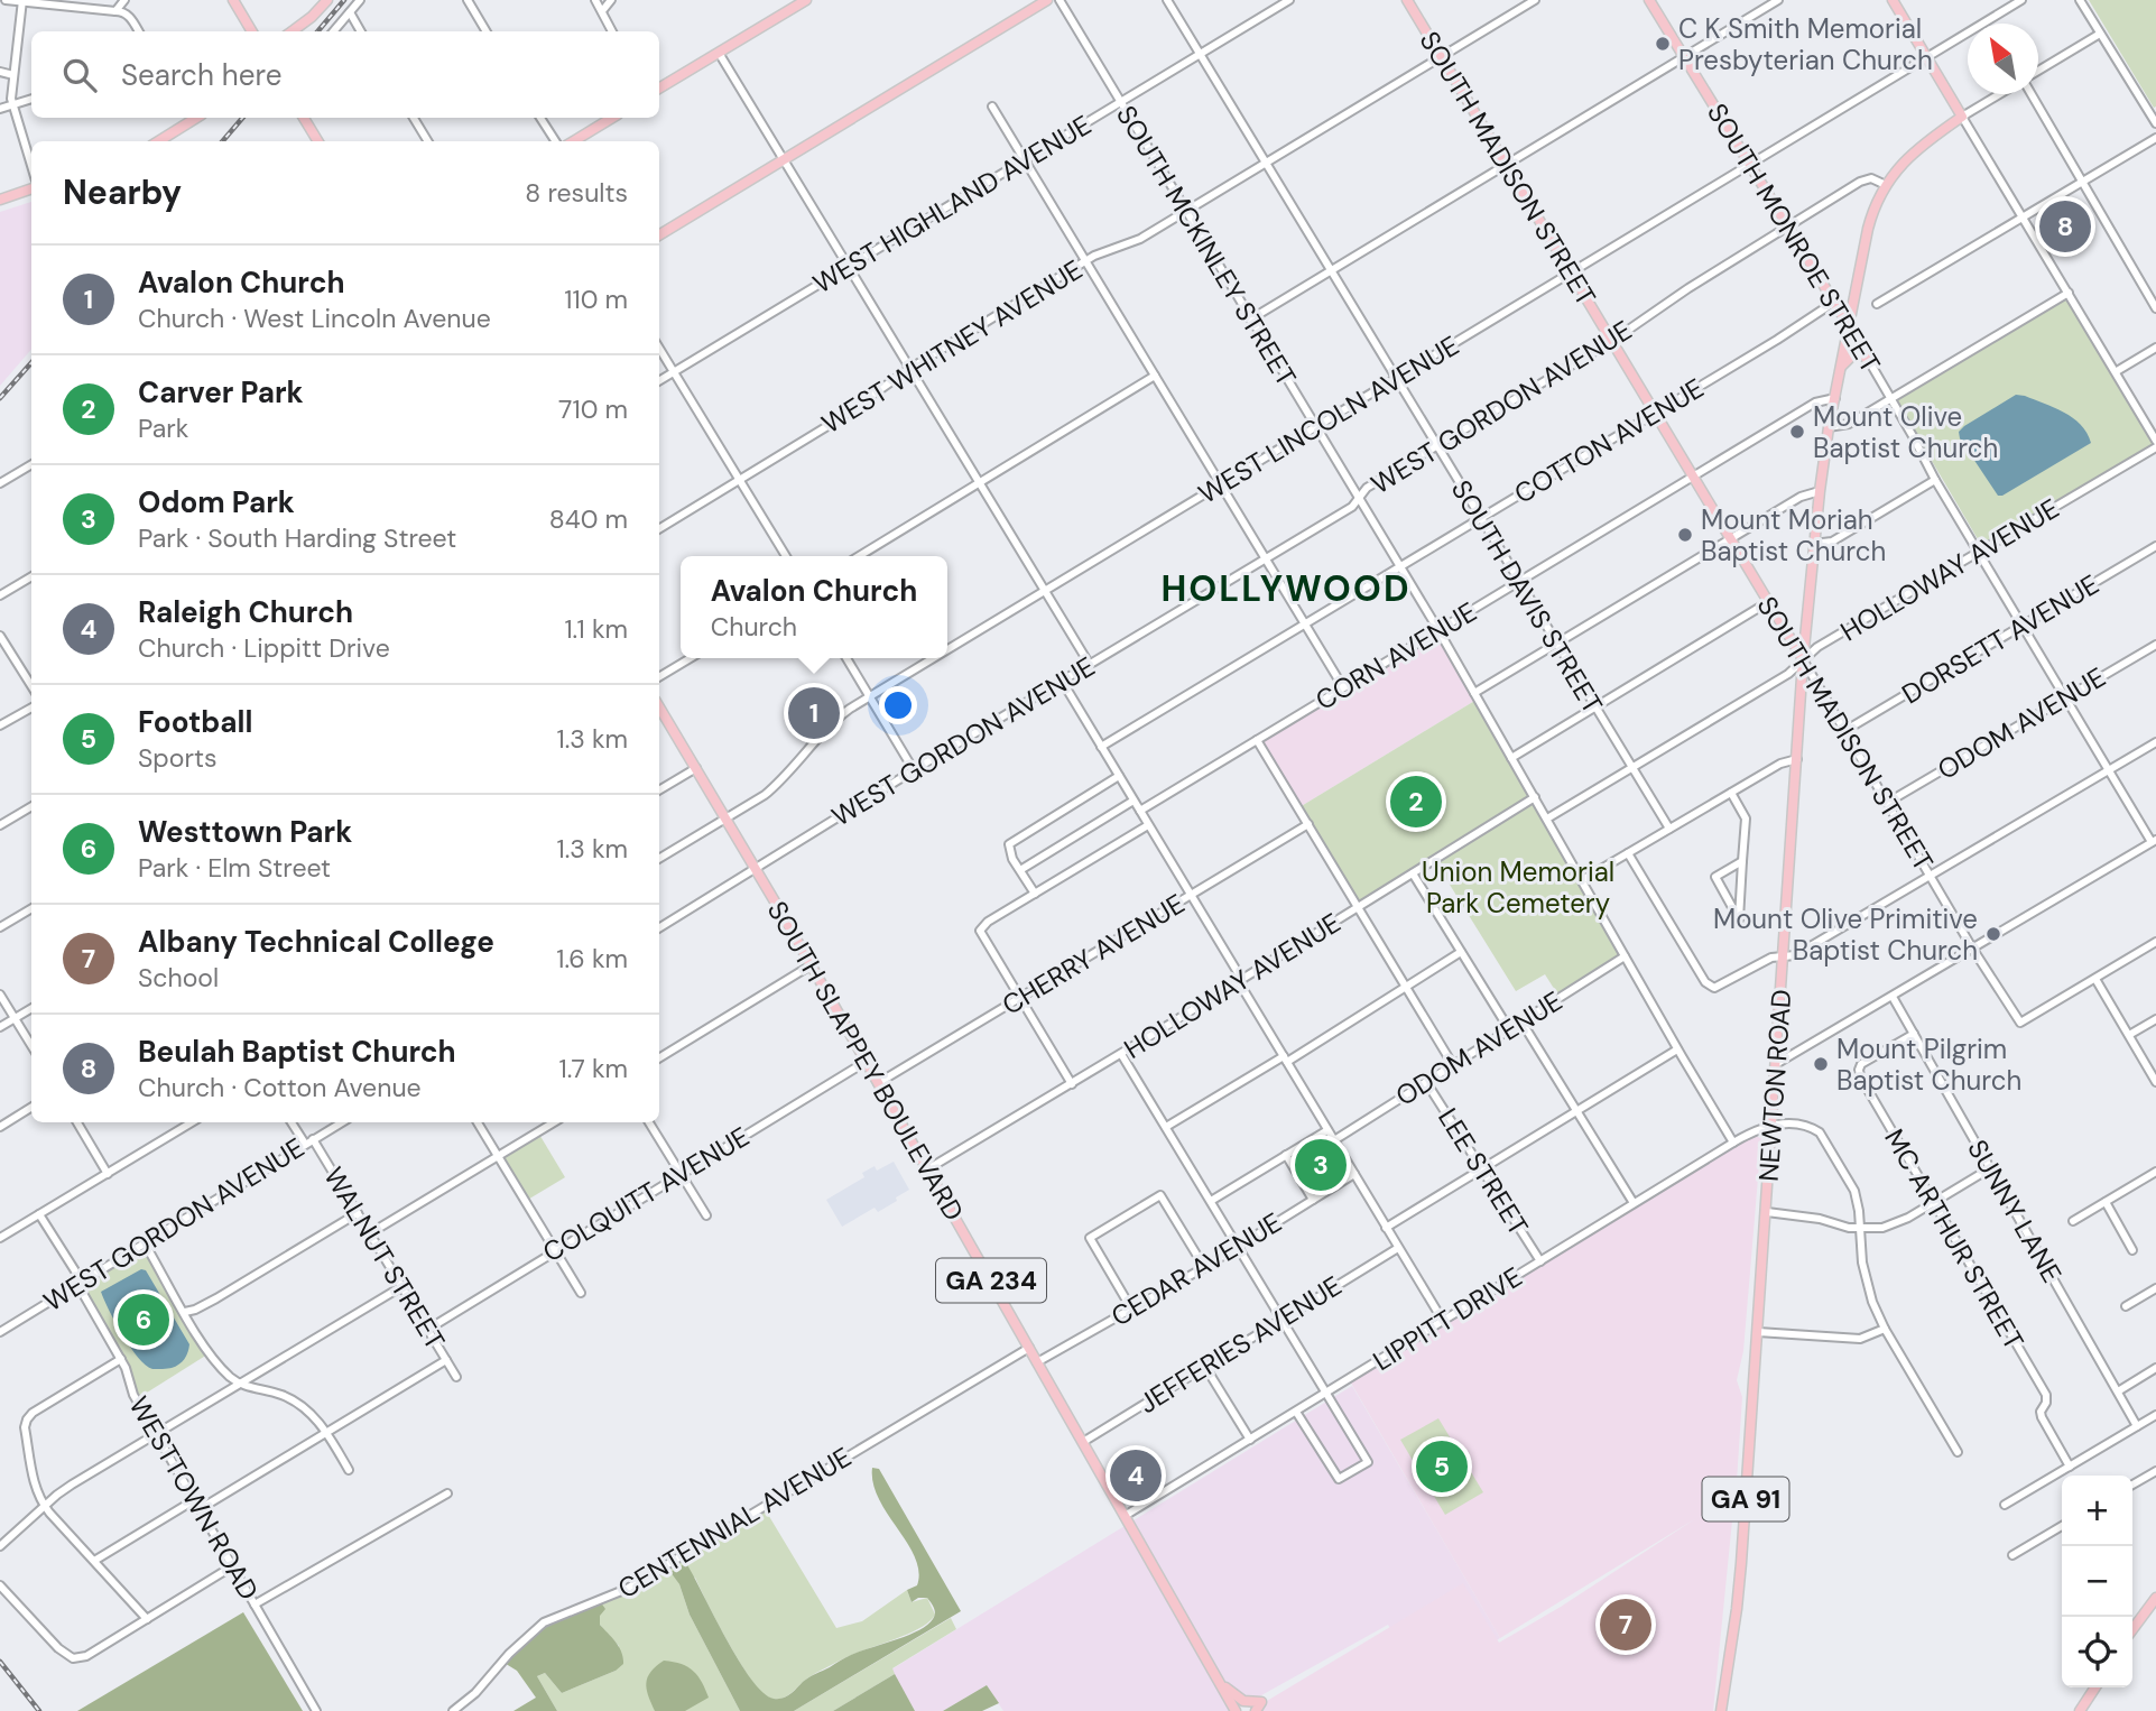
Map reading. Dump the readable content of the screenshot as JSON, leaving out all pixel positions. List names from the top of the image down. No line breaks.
{"streets":{"main road":["SOUTH MADISON STREET","SOUTH MONROE STREET","SOUTH SLAPPEY BOULEVARD","NEWTON ROAD","GA 234","GA 91"],"street":["WEST HIGHLAND AVENUE","SOUTH MCKINLEY STREET","WEST WHITNEY AVENUE","WEST GORDON AVENUE","WEST LINCOLN AVENUE","COTTON AVENUE","HOLLOWAY AVENUE","SOUTH DAVIS STREET","DORSETT AVENUE","CORN AVENUE","ODOM AVENUE","CHERRY AVENUE","LEE STREET","COLQUITT AVENUE","SUNNY LANE","MC ARTHUR STREET","WALNUT STREET","CEDAR AVENUE","LIPPITT DRIVE","JEFFERIES AVENUE","WESTTOWN ROAD","CENTENNIAL AVENUE"]},"crossings":[["SOUTH MADISON STREET","WEST WHITNEY AVENUE"],["SOUTH MADISON STREET","WEST GORDON AVENUE"],["SOUTH MADISON STREET","WEST LINCOLN AVENUE"],["SOUTH MADISON STREET","COTTON AVENUE"],["SOUTH MADISON STREET","HOLLOWAY AVENUE"],["SOUTH MADISON STREET","DORSETT AVENUE"],["SOUTH MADISON STREET","CORN AVENUE"],["SOUTH MADISON STREET","ODOM AVENUE"],["SOUTH MADISON STREET","NEWTON ROAD"],["WEST HIGHLAND AVENUE","SOUTH MCKINLEY STREET"],["WEST HIGHLAND AVENUE","SOUTH DAVIS STREET"],["SOUTH MONROE STREET","WEST GORDON AVENUE"],["SOUTH MONROE STREET","WEST LINCOLN AVENUE"],["SOUTH MONROE STREET","COTTON AVENUE"],["SOUTH MONROE STREET","HOLLOWAY AVENUE"],["SOUTH MONROE STREET","DORSETT AVENUE"],["SOUTH MONROE STREET","ODOM AVENUE"],["SOUTH MONROE STREET","NEWTON ROAD"],["SOUTH MCKINLEY STREET","WEST WHITNEY AVENUE"],["SOUTH MCKINLEY STREET","WEST GORDON AVENUE"],["SOUTH MCKINLEY STREET","WEST LINCOLN AVENUE"],["SOUTH MCKINLEY STREET","COTTON AVENUE"],["SOUTH MCKINLEY STREET","HOLLOWAY AVENUE"],["SOUTH MCKINLEY STREET","CORN AVENUE"],["SOUTH MCKINLEY STREET","ODOM AVENUE"],["SOUTH MCKINLEY STREET","LIPPITT DRIVE"],["WEST WHITNEY AVENUE","SOUTH DAVIS STREET"],["WEST GORDON AVENUE","SOUTH DAVIS STREET"],["WEST GORDON AVENUE","SOUTH SLAPPEY BOULEVARD"],["WEST GORDON AVENUE","NEWTON ROAD"],["WEST GORDON AVENUE","WALNUT STREET"],["WEST GORDON AVENUE","WESTTOWN ROAD"],["WEST GORDON AVENUE","GA 91"],["WEST LINCOLN AVENUE","SOUTH DAVIS STREET"],["WEST LINCOLN AVENUE","SOUTH SLAPPEY BOULEVARD"],["COTTON AVENUE","SOUTH DAVIS STREET"],["HOLLOWAY AVENUE","SOUTH DAVIS STREET"],["HOLLOWAY AVENUE","SOUTH SLAPPEY BOULEVARD"],["HOLLOWAY AVENUE","NEWTON ROAD"],["HOLLOWAY AVENUE","LEE STREET"],["SOUTH DAVIS STREET","CORN AVENUE"],["CORN AVENUE","NEWTON ROAD"],["CORN AVENUE","LEE STREET"],["ODOM AVENUE","LEE STREET"],["CHERRY AVENUE","SOUTH SLAPPEY BOULEVARD"],["CHERRY AVENUE","LEE STREET"],["SOUTH SLAPPEY BOULEVARD","COLQUITT AVENUE"],["SOUTH SLAPPEY BOULEVARD","CEDAR AVENUE"],["SOUTH SLAPPEY BOULEVARD","LIPPITT DRIVE"],["SOUTH SLAPPEY BOULEVARD","JEFFERIES AVENUE"],["SOUTH SLAPPEY BOULEVARD","CENTENNIAL AVENUE"],["NEWTON ROAD","LIPPITT DRIVE"],["NEWTON ROAD","GA 91"],["LEE STREET","LIPPITT DRIVE"],["COLQUITT AVENUE","WALNUT STREET"],["SUNNY LANE","MC ARTHUR STREET"]],"districts":["HOLLYWOOD"],"parks":["Union Memorial Park Cemetery"],"places":["C K Smith Memorial Presbyterian Church","Mount Olive Baptist Church","Mount Moriah Baptist Church","Mount Olive Primitive Baptist Church","Mount Pilgrim Baptist Church"],"north":"top left","page":{"search":"Search here","heading":["Nearby","8 results"],"pins":["8","1","2","3","6","5","4","7"],"list":[{"mark":"1","name":"Avalon Church","note":"Church · West Lincoln Avenue","value":"110 m"},{"mark":"2","name":"Carver Park","note":"Park","value":"710 m"},{"mark":"3","name":"Odom Park","note":"Park · South Harding Street","value":"840 m"},{"mark":"4","name":"Raleigh Church","note":"Church · Lippitt Drive","value":"1.1 km"},{"mark":"5","name":"Football","note":"Sports","value":"1.3 km"},{"mark":"6","name":"Westtown Park","note":"Park · Elm Street","value":"1.3 km"},{"mark":"7","name":"Albany Technical College","note":"School","value":"1.6 km"},{"mark":"8","name":"Beulah Baptist Church","note":"Church · Cotton Avenue","value":"1.7 km"}],"popup":["Avalon Church","Church"],"map_buttons":["+","−"]}}
